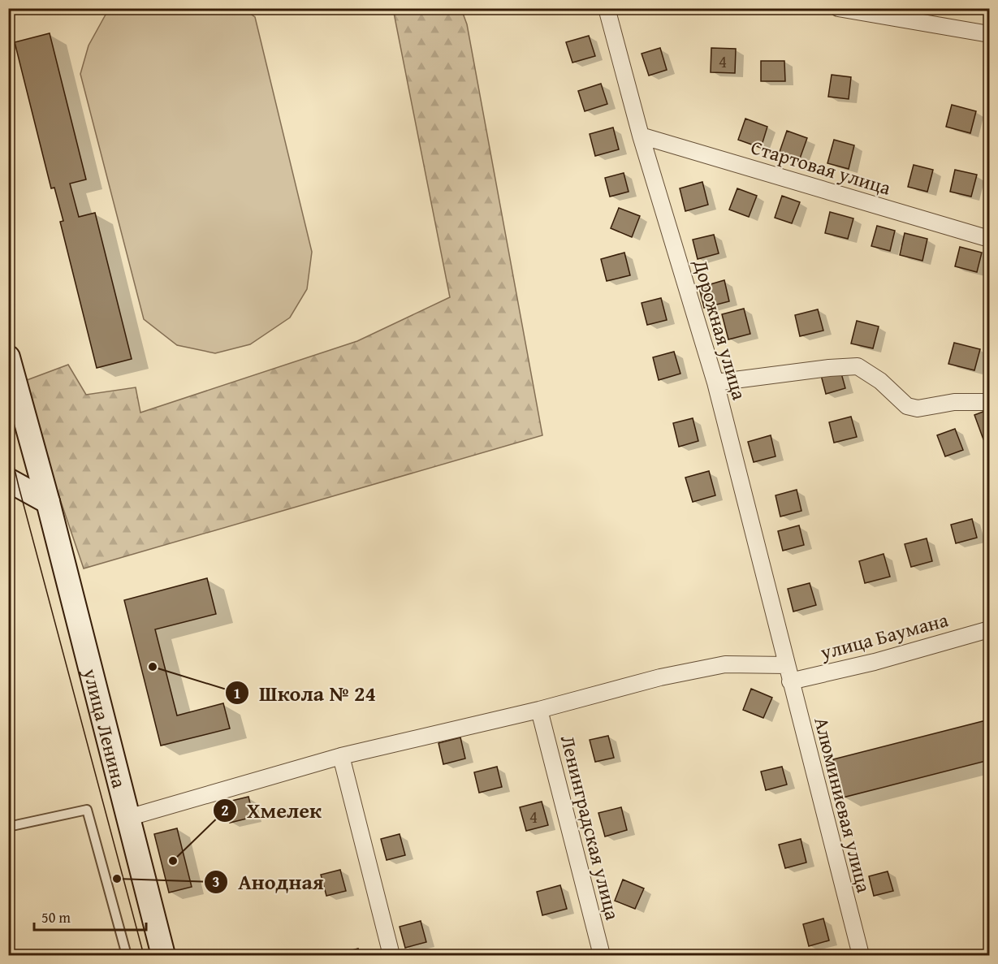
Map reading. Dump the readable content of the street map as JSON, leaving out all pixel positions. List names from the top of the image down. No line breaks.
{"streets":{"main road":["улица Ленина"],"street":["Стартовая улица","Дорожная улица","улица Баумана","Алюминиевая улица","Ленинградская улица"]},"crossings":[["Стартовая улица","Дорожная улица"],["Дорожная улица","Алюминиевая улица"],["улица Баумана","Алюминиевая улица"]],"places":["Школа № 24","Хмелек","Анодная"],"house_numbers":["4","4"],"scale_bar":"50 m"}
